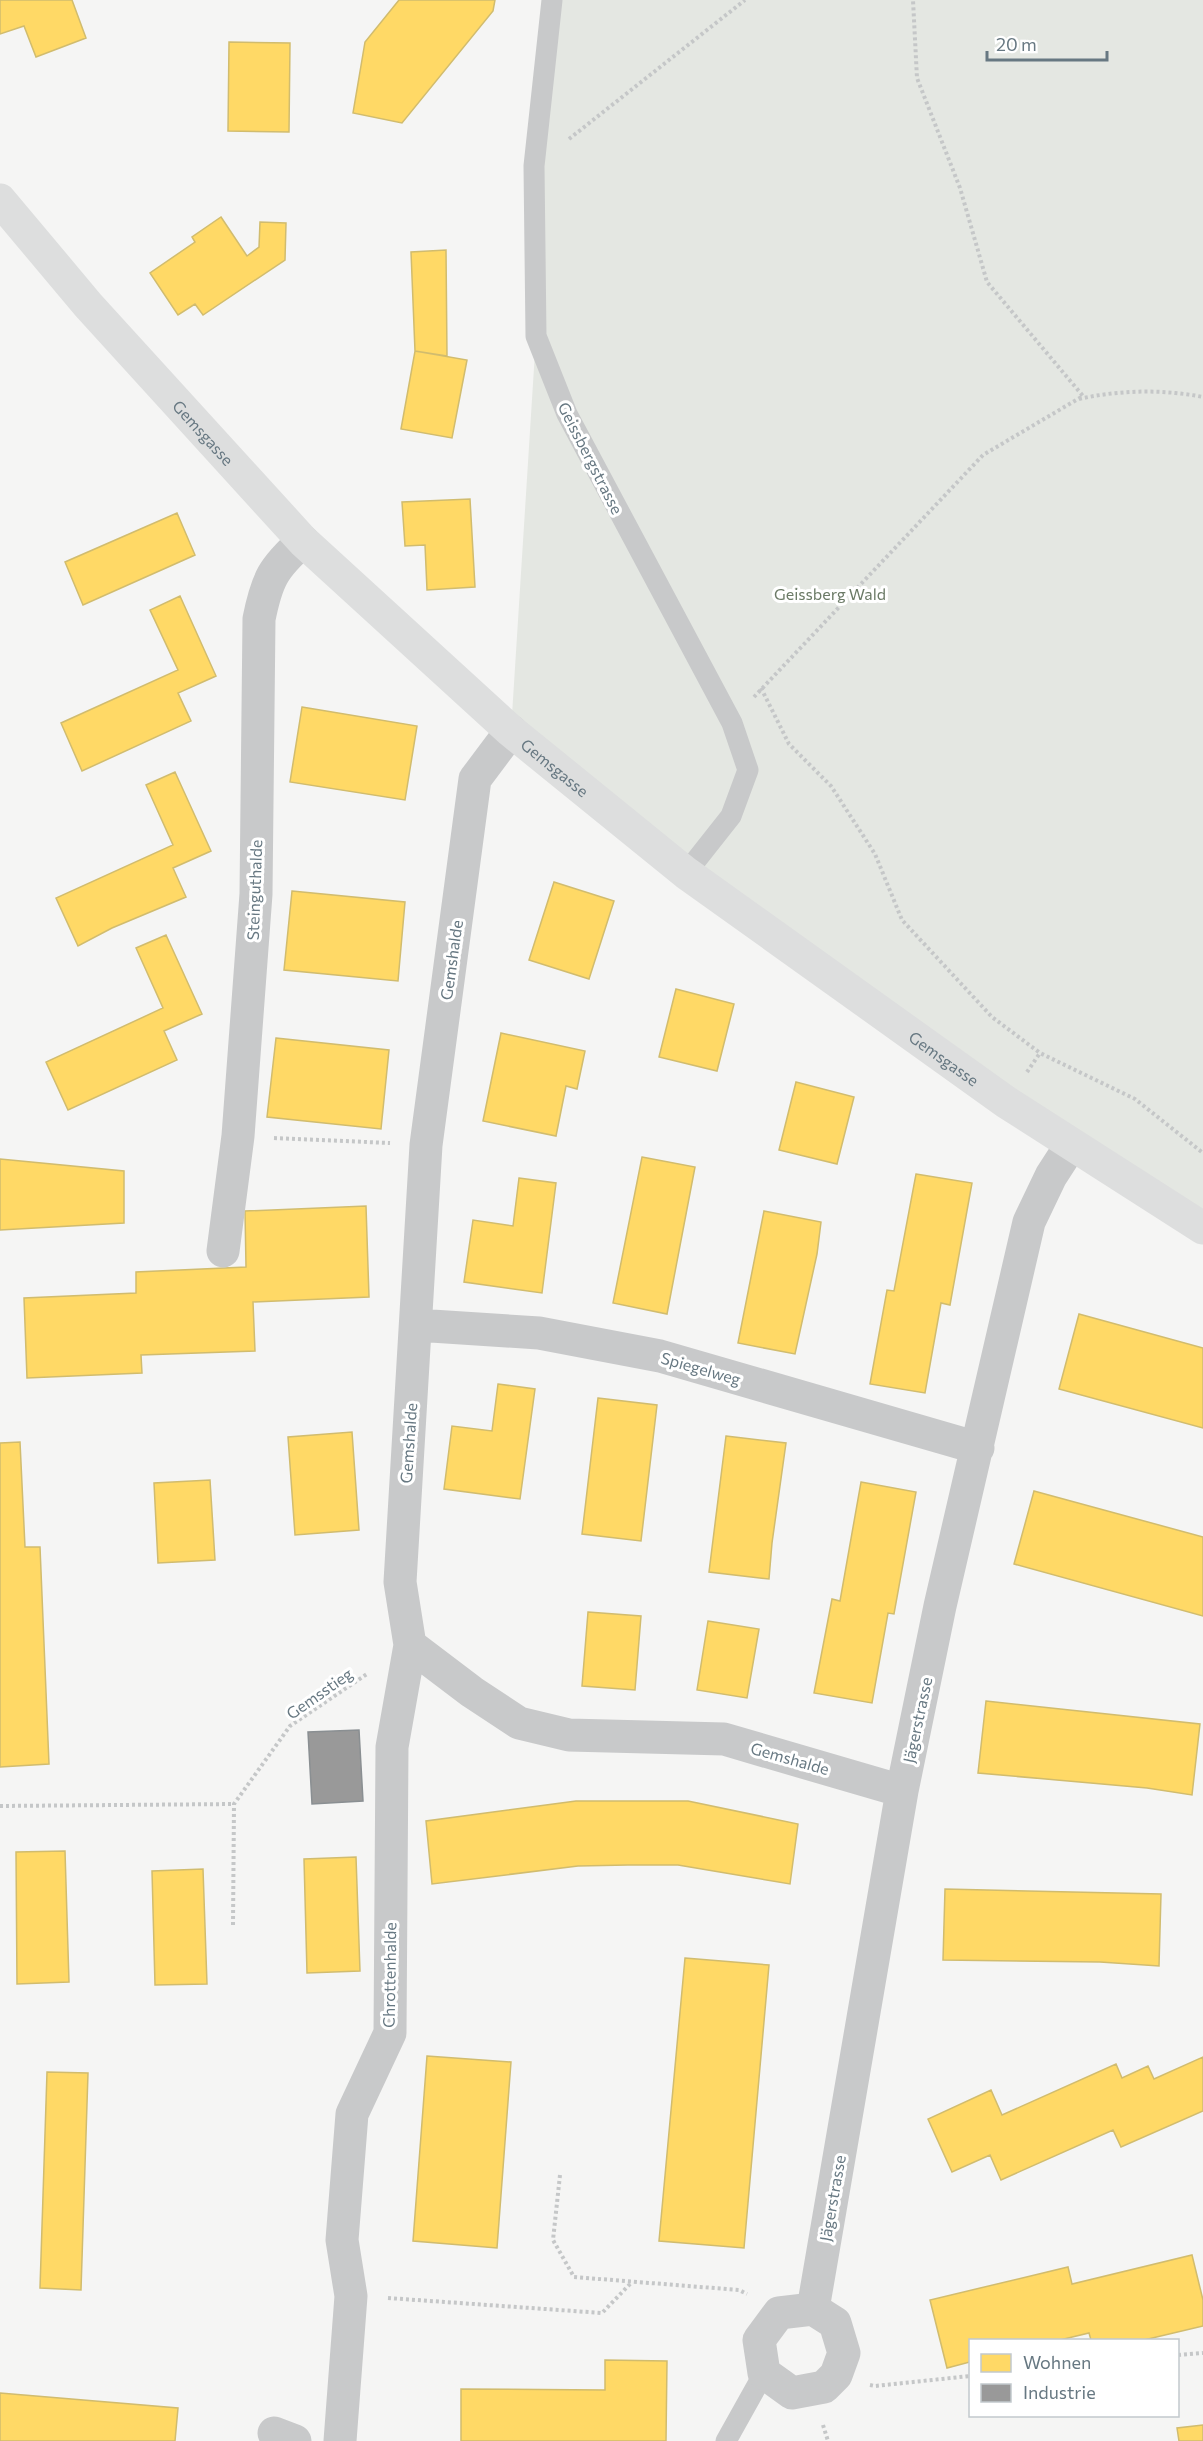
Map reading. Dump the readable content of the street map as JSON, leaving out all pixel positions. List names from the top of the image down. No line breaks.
{"streets":{"street":["Gemsgasse","Steinguthalde","Gemshalde","Spiegelweg","Jägerstrasse","Chrottenhalde"],"lane":["Geissbergstrasse"],"path":["Gemsstieg"]},"crossings":[["Gemsgasse","Geissbergstrasse"],["Gemsgasse","Steinguthalde"],["Gemsgasse","Gemshalde"],["Gemsgasse","Jägerstrasse"],["Gemshalde","Spiegelweg"],["Gemshalde","Gemsstieg"],["Gemshalde","Jägerstrasse"],["Gemshalde","Chrottenhalde"],["Spiegelweg","Jägerstrasse"],["Gemsstieg","Chrottenhalde"]],"parks":["Geissberg Wald"],"legend":["Wohnen","Industrie"],"scale_bar":"20 m"}
